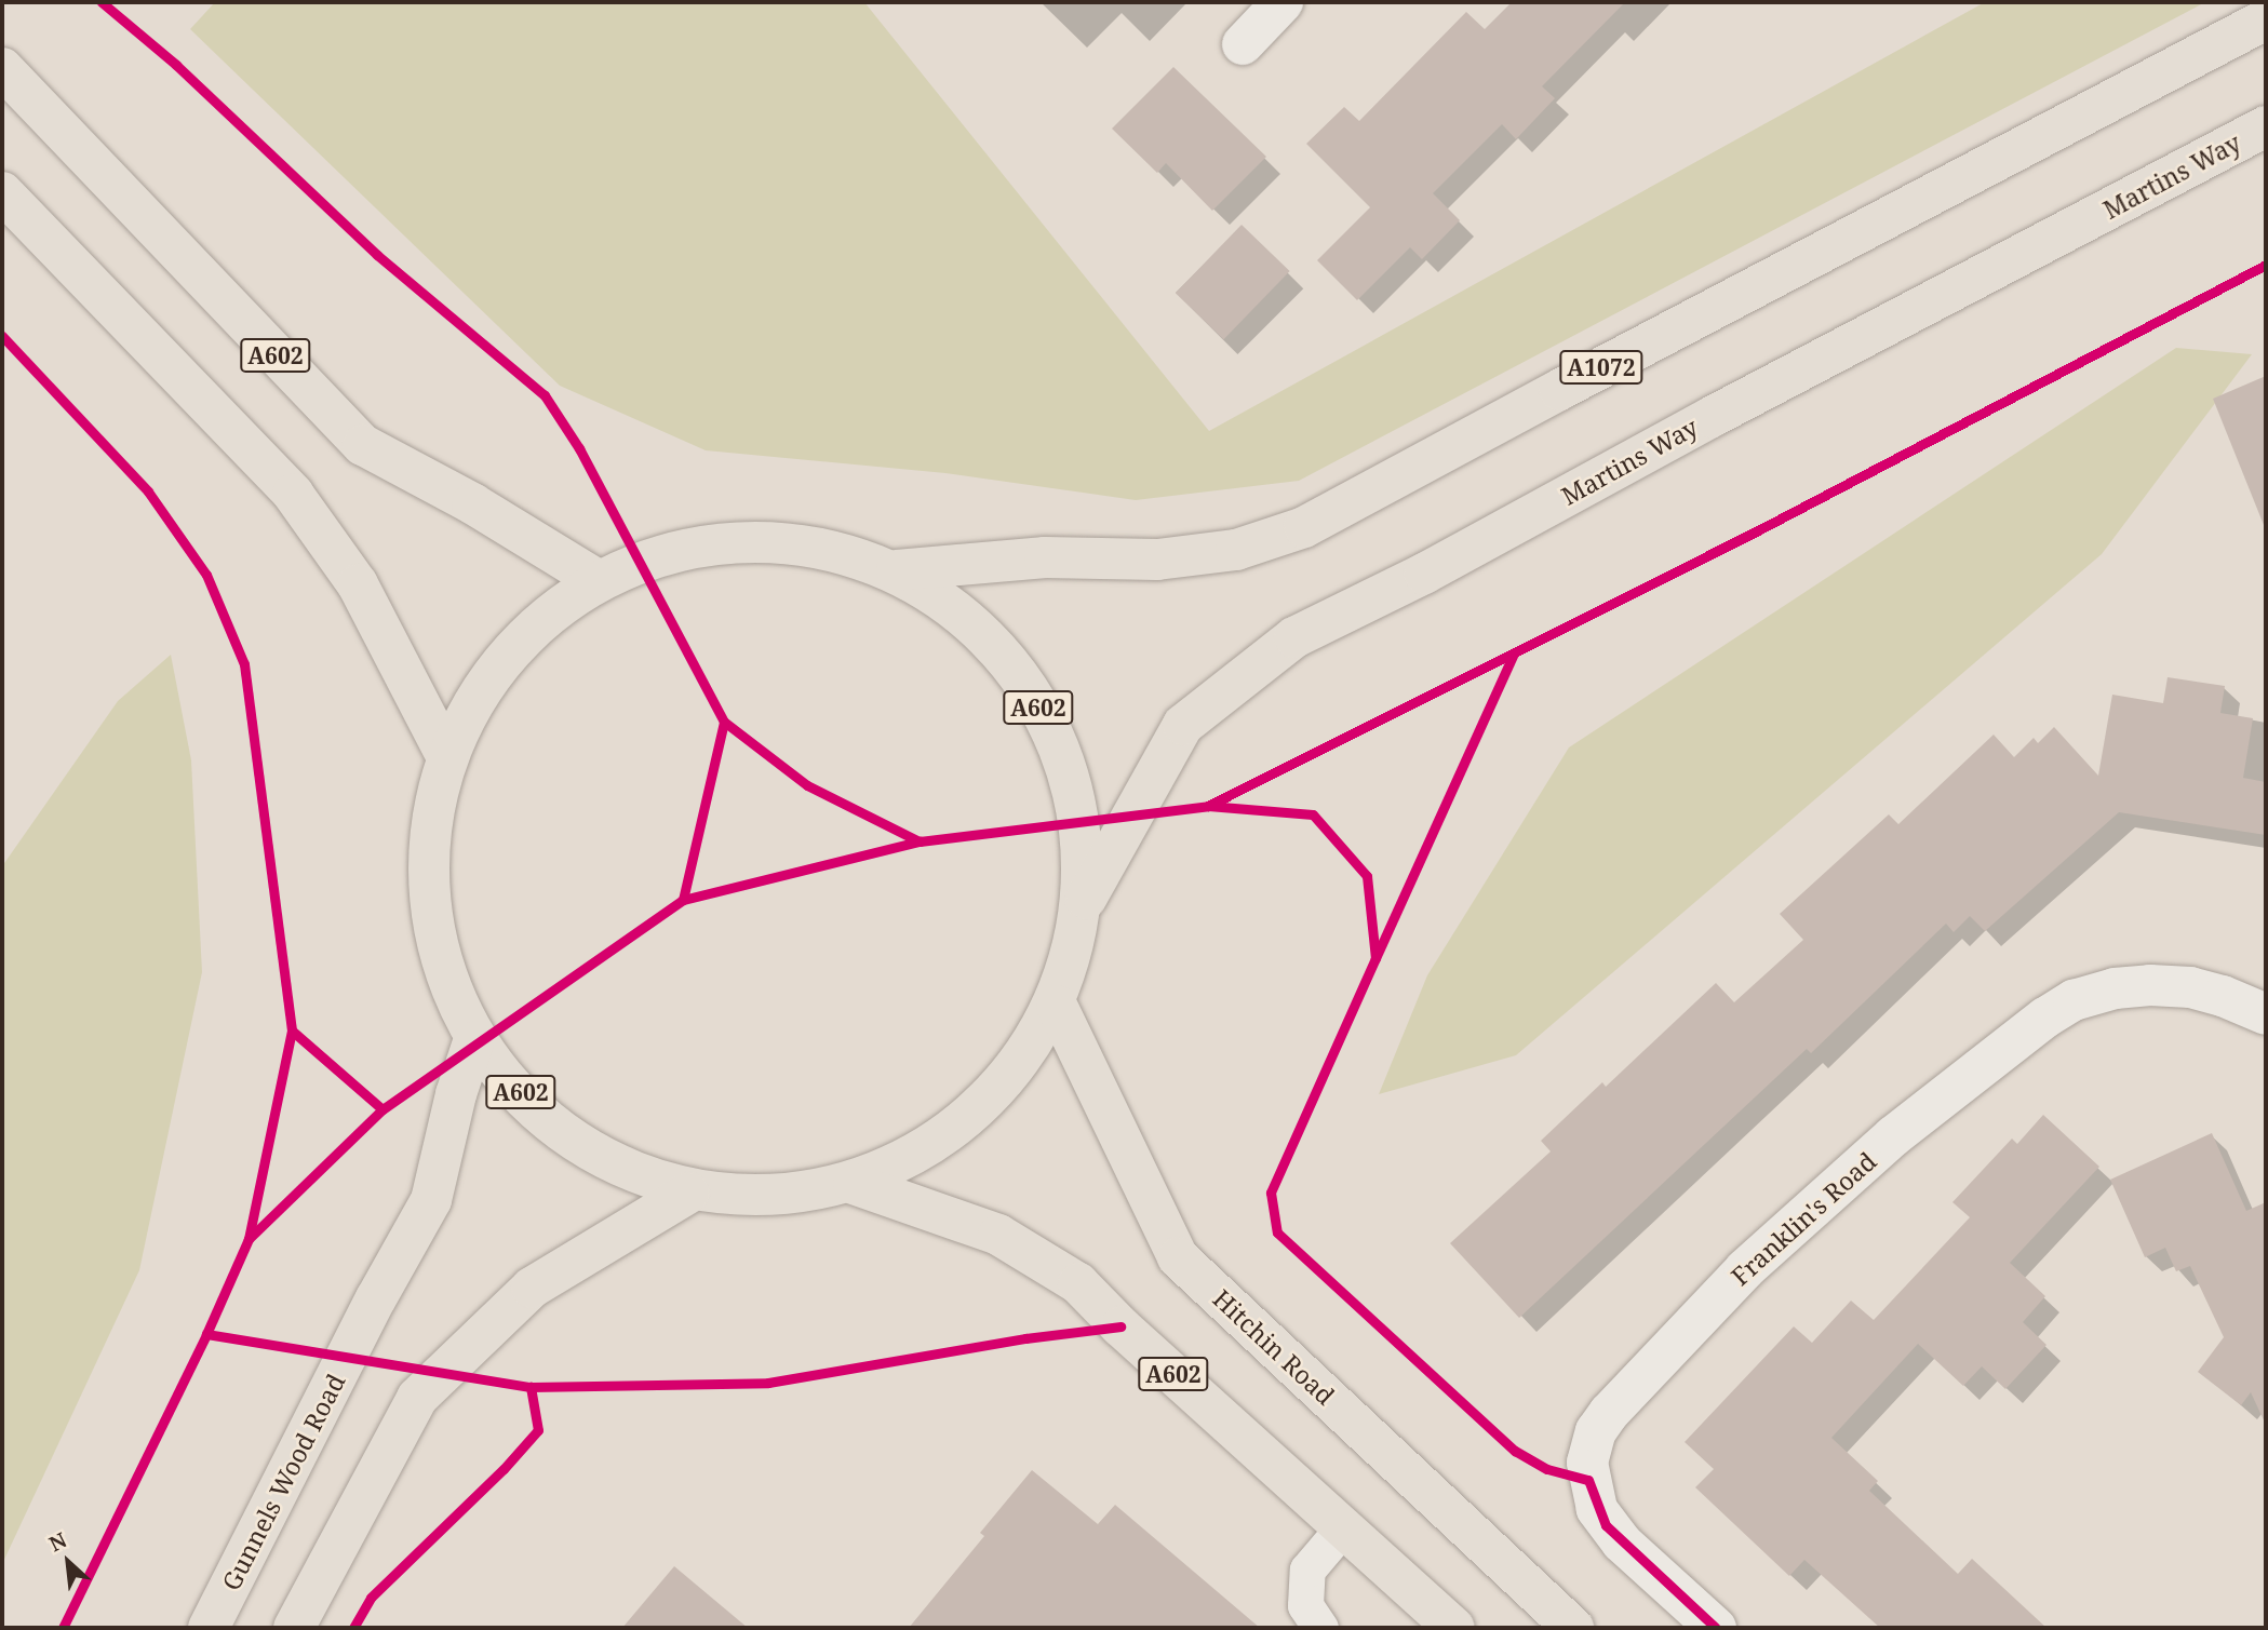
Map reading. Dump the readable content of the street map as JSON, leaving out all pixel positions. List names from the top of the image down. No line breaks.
{"streets":{"main road":["Martins Way","A602","A1072","Hitchin Road","Gunnels Wood Road"],"street":["Franklin's Road"]},"crossings":[["Martins Way","A602"],["A602","A1072"],["A602","Hitchin Road"],["A602","Gunnels Wood Road"]],"north":"top left"}
